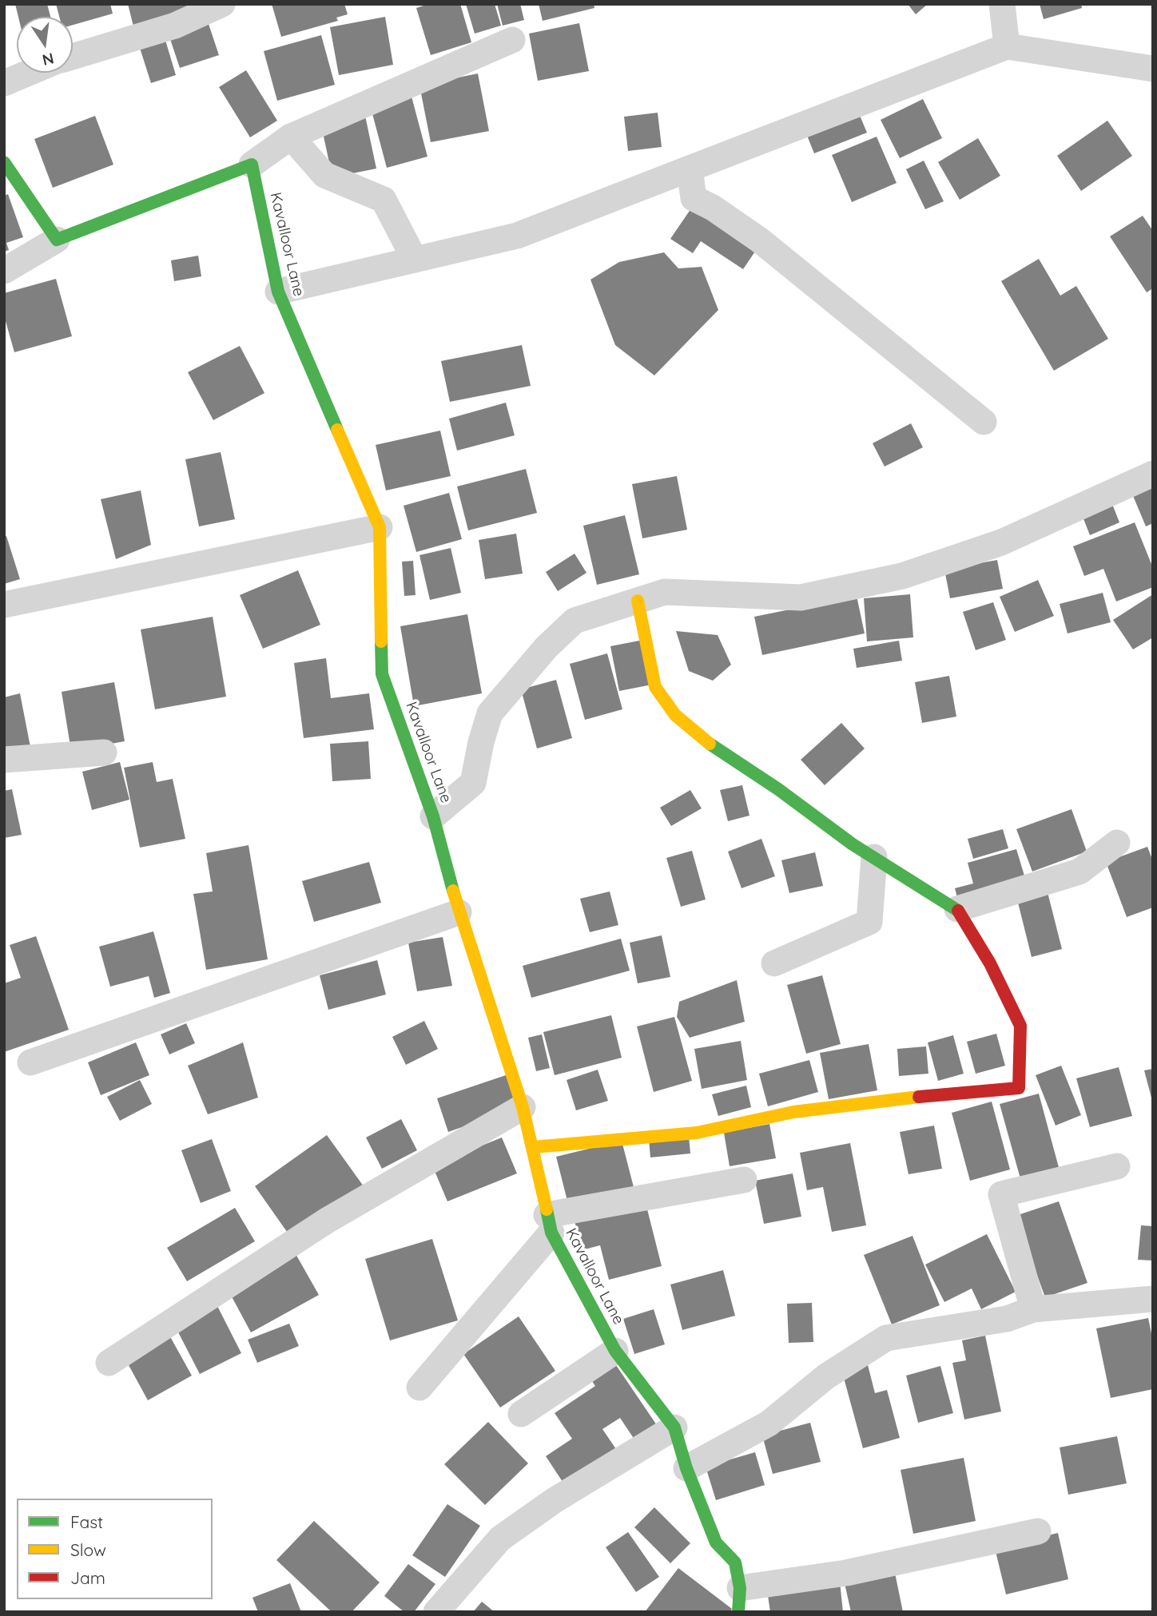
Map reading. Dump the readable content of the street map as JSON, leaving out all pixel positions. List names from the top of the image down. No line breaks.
{"streets":{"street":["Kavalloor Lane"]},"legend":["Fast","Slow","Jam"],"north":"bottom"}
